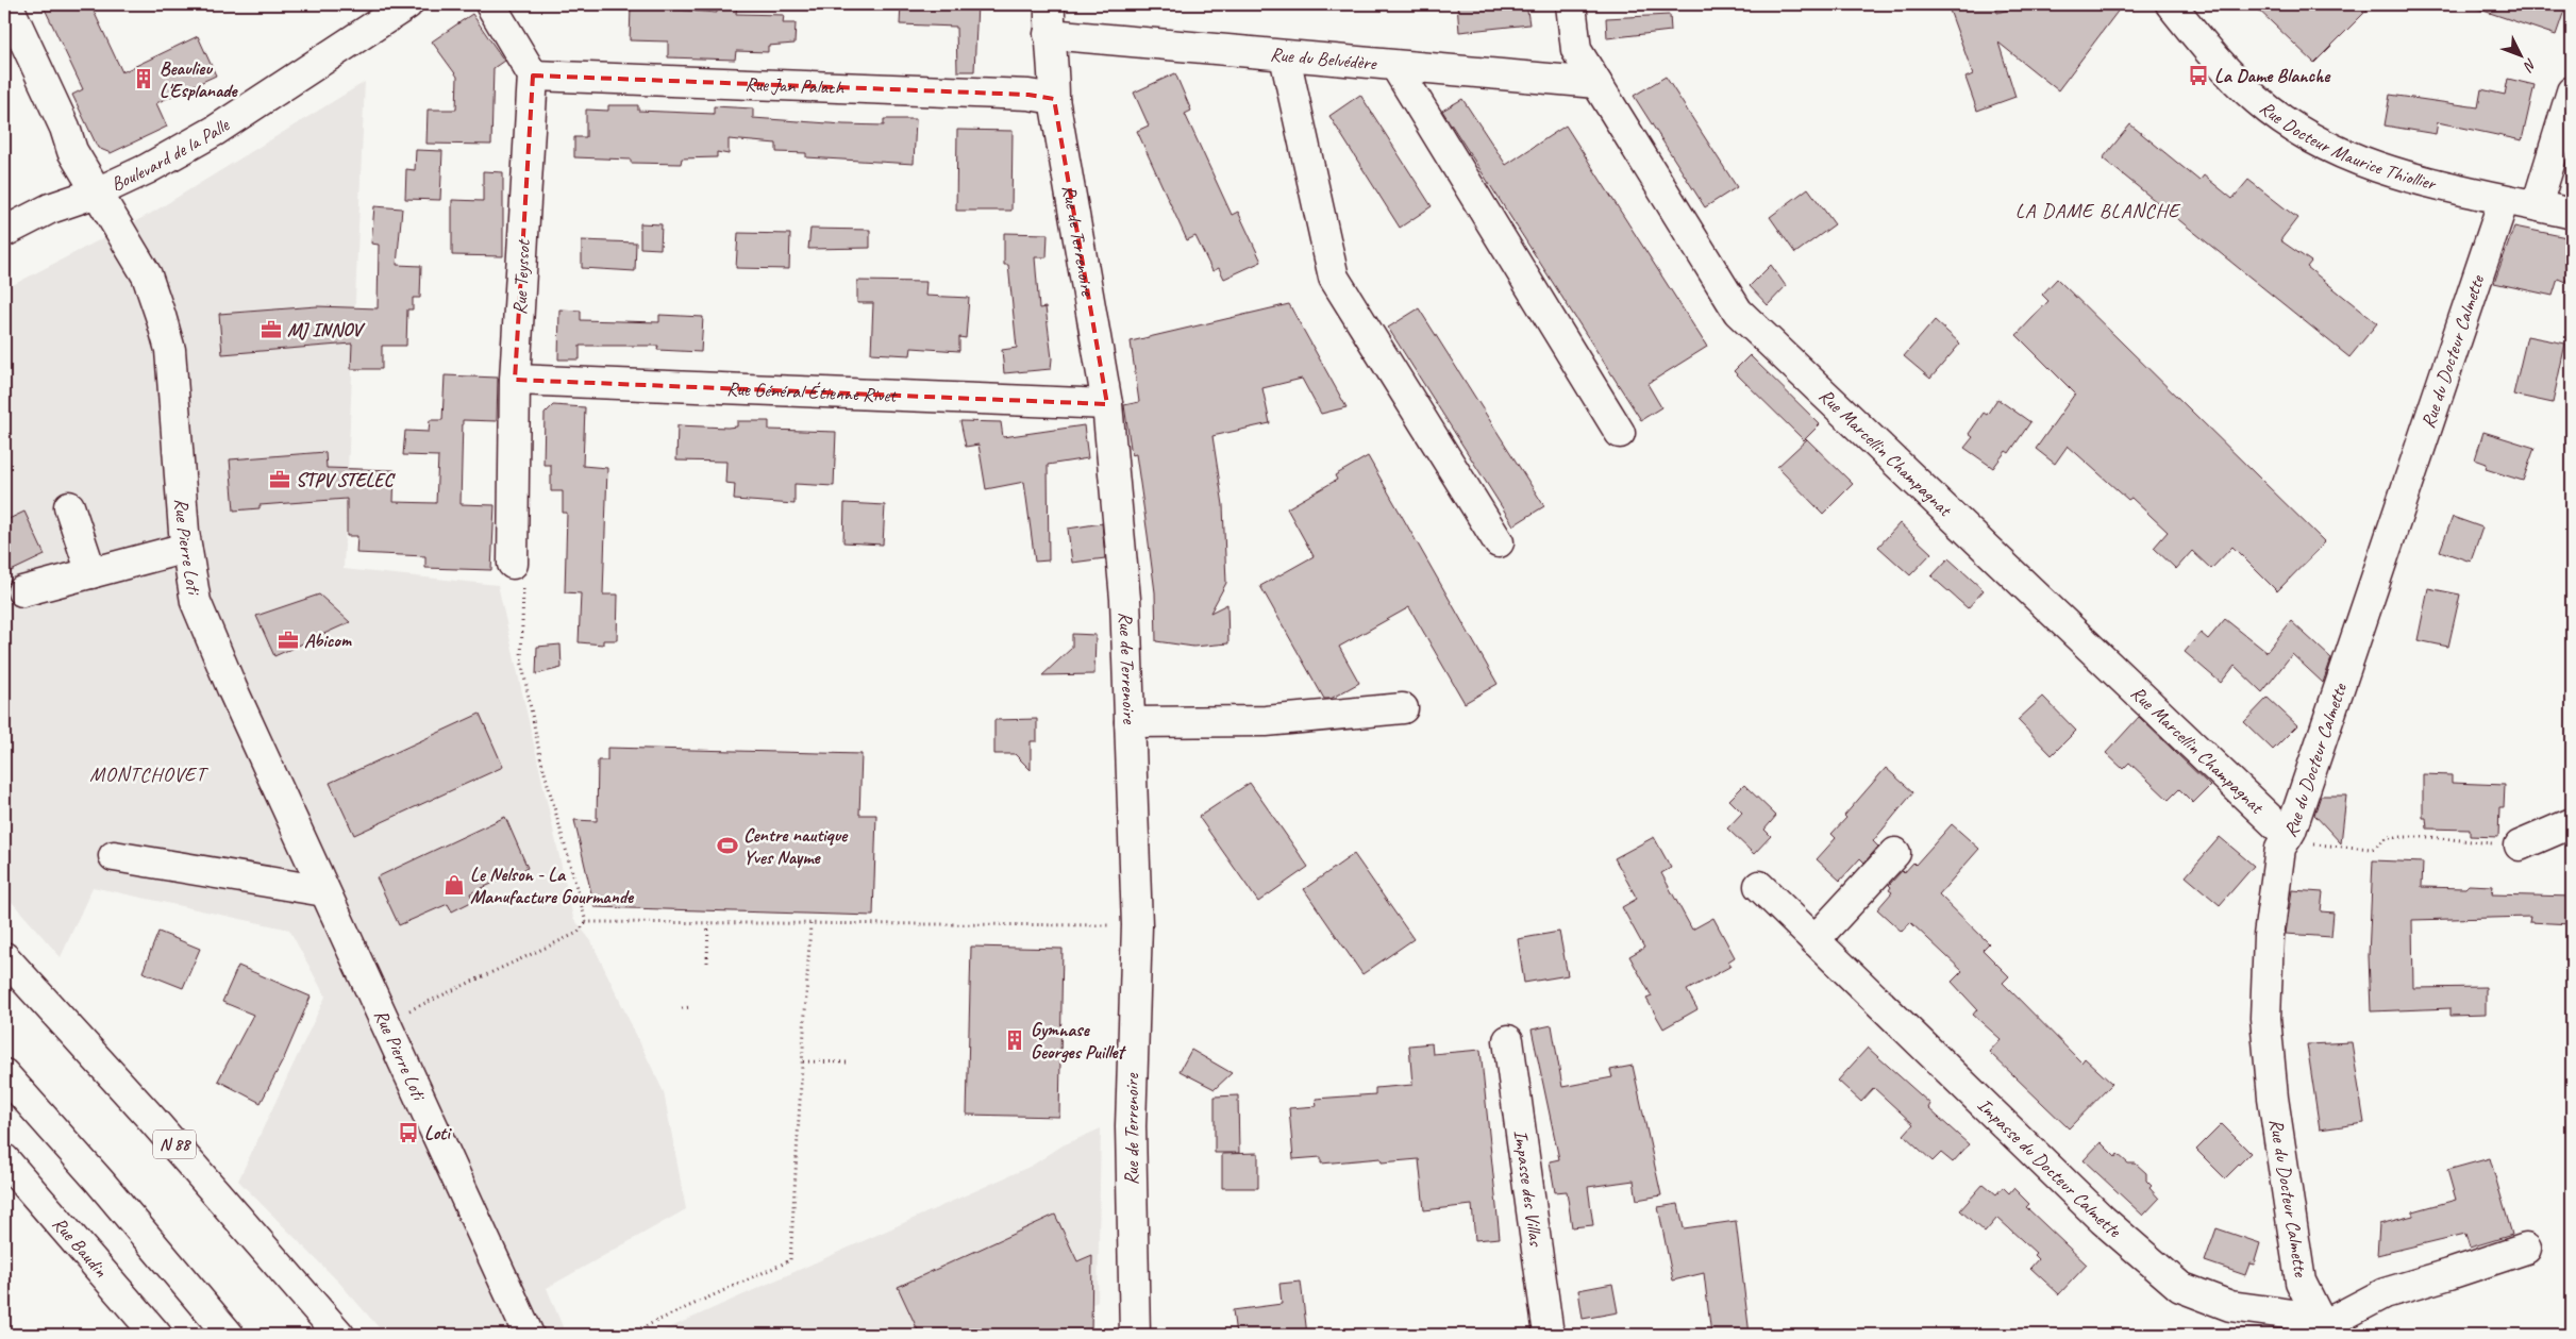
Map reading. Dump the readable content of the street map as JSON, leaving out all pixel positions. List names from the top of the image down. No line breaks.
{"streets":{"main road":["Rue du Belvédère","Rue Jan Palach","Rue Docteur Maurice Thiollier","Boulevard de la Palle","Rue de Terrenoire","Rue Teyssot","Rue du Docteur Calmette","Rue Général Étienne Rivet","Rue Marcellin Champagnat","Rue Pierre Loti","N 88","Impasse du Docteur Calmette","Impasse des Villas","Rue Baudin"]},"crossings":[["Rue du Belvédère","Rue de Terrenoire"],["Rue du Belvédère","Rue Marcellin Champagnat"],["Rue Jan Palach","Rue de Terrenoire"],["Rue Jan Palach","Rue Teyssot"],["Rue Docteur Maurice Thiollier","Rue du Docteur Calmette"],["Boulevard de la Palle","Rue Pierre Loti"],["Rue de Terrenoire","Rue Général Étienne Rivet"],["Rue Teyssot","Rue Général Étienne Rivet"],["Rue du Docteur Calmette","Rue Marcellin Champagnat"],["Rue du Docteur Calmette","Impasse du Docteur Calmette"]],"districts":["LA DAME BLANCHE","MONTCHOVET"],"places":{"bus stop":["La Dame Blanche","Loti"],"building":["Beaulieu L'Esplanade","Gymnase Georges Puillet"],"office":["MJ INNOV","STPV STELEC","Abicom"],"sports":["Centre nautique Yves Nayme"],"shop":["Le Nelson - La Manufacture Gourmande"]},"north":"bottom right"}
